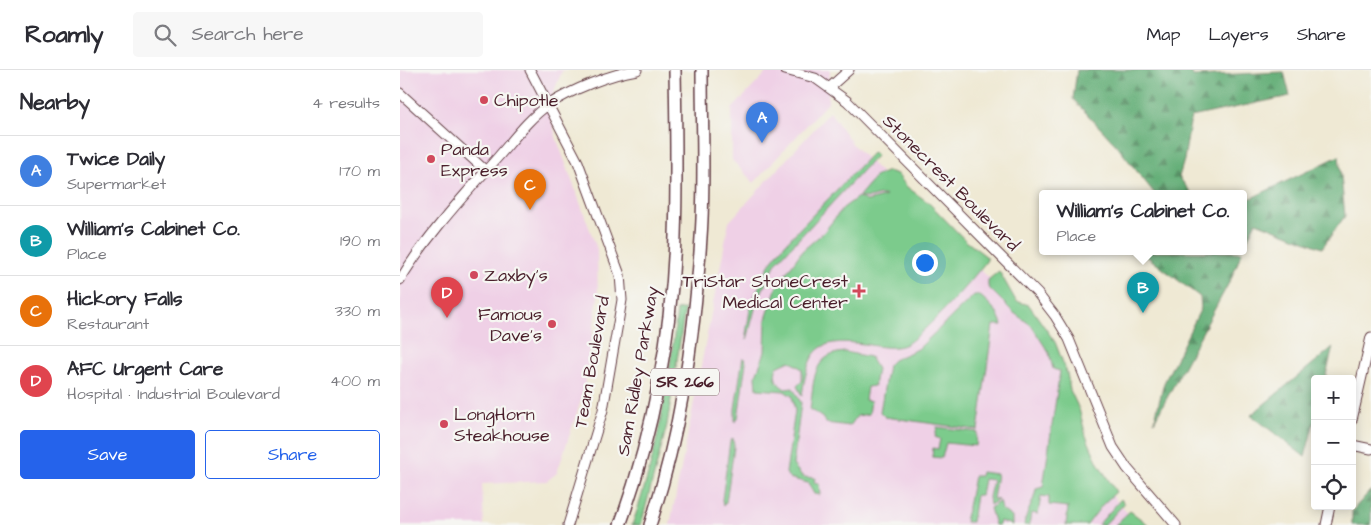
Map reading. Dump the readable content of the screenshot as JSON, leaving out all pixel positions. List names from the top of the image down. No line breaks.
{"streets":{"main road":["Sam Ridley Parkway","SR 266"],"street":["Stonecrest Boulevard","Team Boulevard"]},"places":{"other":["Chipotle","Panda Express","Zaxby's","Famous Dave's","LongHorn Steakhouse"],"health":["TriStar StoneCrest Medical Center"]},"page":{"header":"Roamly","search":"Search here","nav":["Map","Layers","Share"],"heading":["Nearby","4 results"],"pins":["A","C","B","D"],"list":[{"mark":"A","name":"Twice Daily","note":"Supermarket","value":"170 m"},{"mark":"B","name":"William's Cabinet Co.","note":"Place","value":"190 m"},{"mark":"C","name":"Hickory Falls","note":"Restaurant","value":"330 m"},{"mark":"D","name":"AFC Urgent Care","note":"Hospital · Industrial Boulevard","value":"400 m"}],"popup":["William's Cabinet Co.","Place"],"map_buttons":["+","−"],"buttons":["Save","Share"]}}
